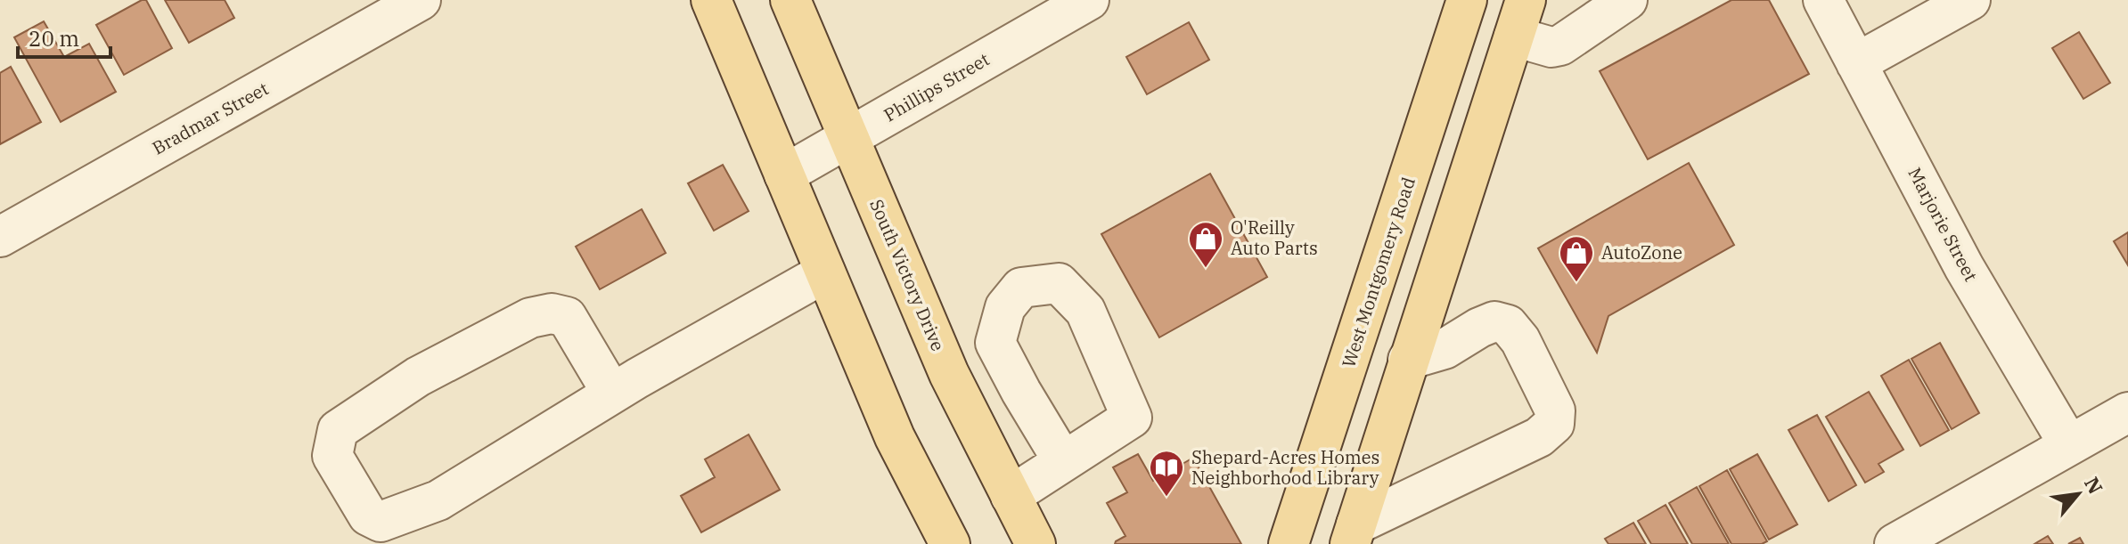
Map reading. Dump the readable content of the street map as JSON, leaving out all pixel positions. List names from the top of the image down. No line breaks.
{"streets":{"main road":["West Montgomery Road","South Victory Drive"],"street":["Phillips Street","Bradmar Street","Marjorie Street"]},"crossings":[["Phillips Street","South Victory Drive"]],"places":{"shop":["O'Reilly Auto Parts","AutoZone"],"library":["Shepard-Acres Homes Neighborhood Library"]},"scale_bar":"20 m","north":"top right"}
